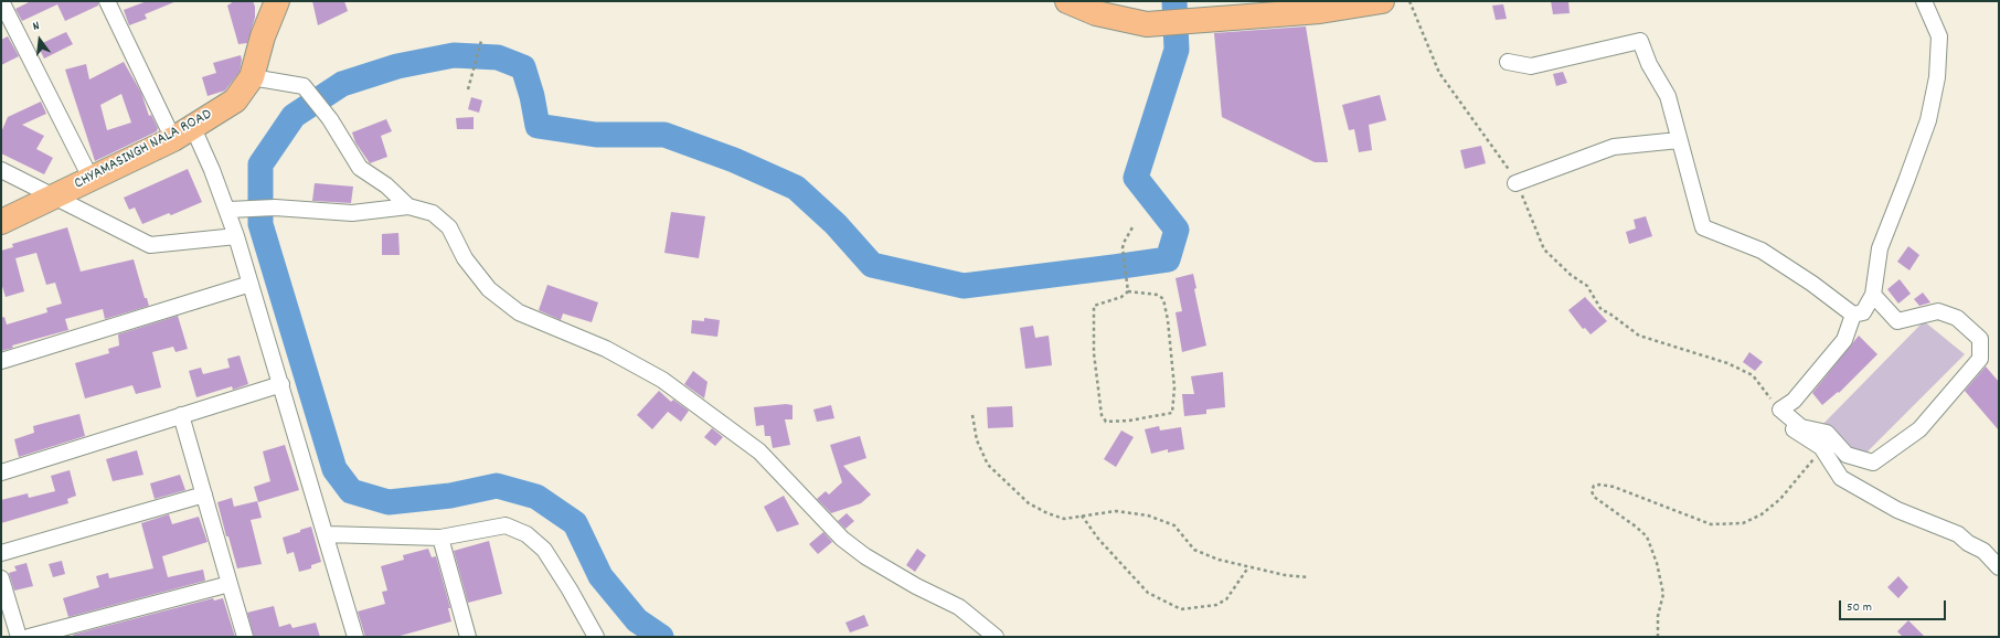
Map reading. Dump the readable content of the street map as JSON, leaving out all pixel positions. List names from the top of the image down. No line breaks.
{"streets":{"main road":["CHYAMASINGH NALA ROAD"]},"scale_bar":"50 m","north":"top"}
